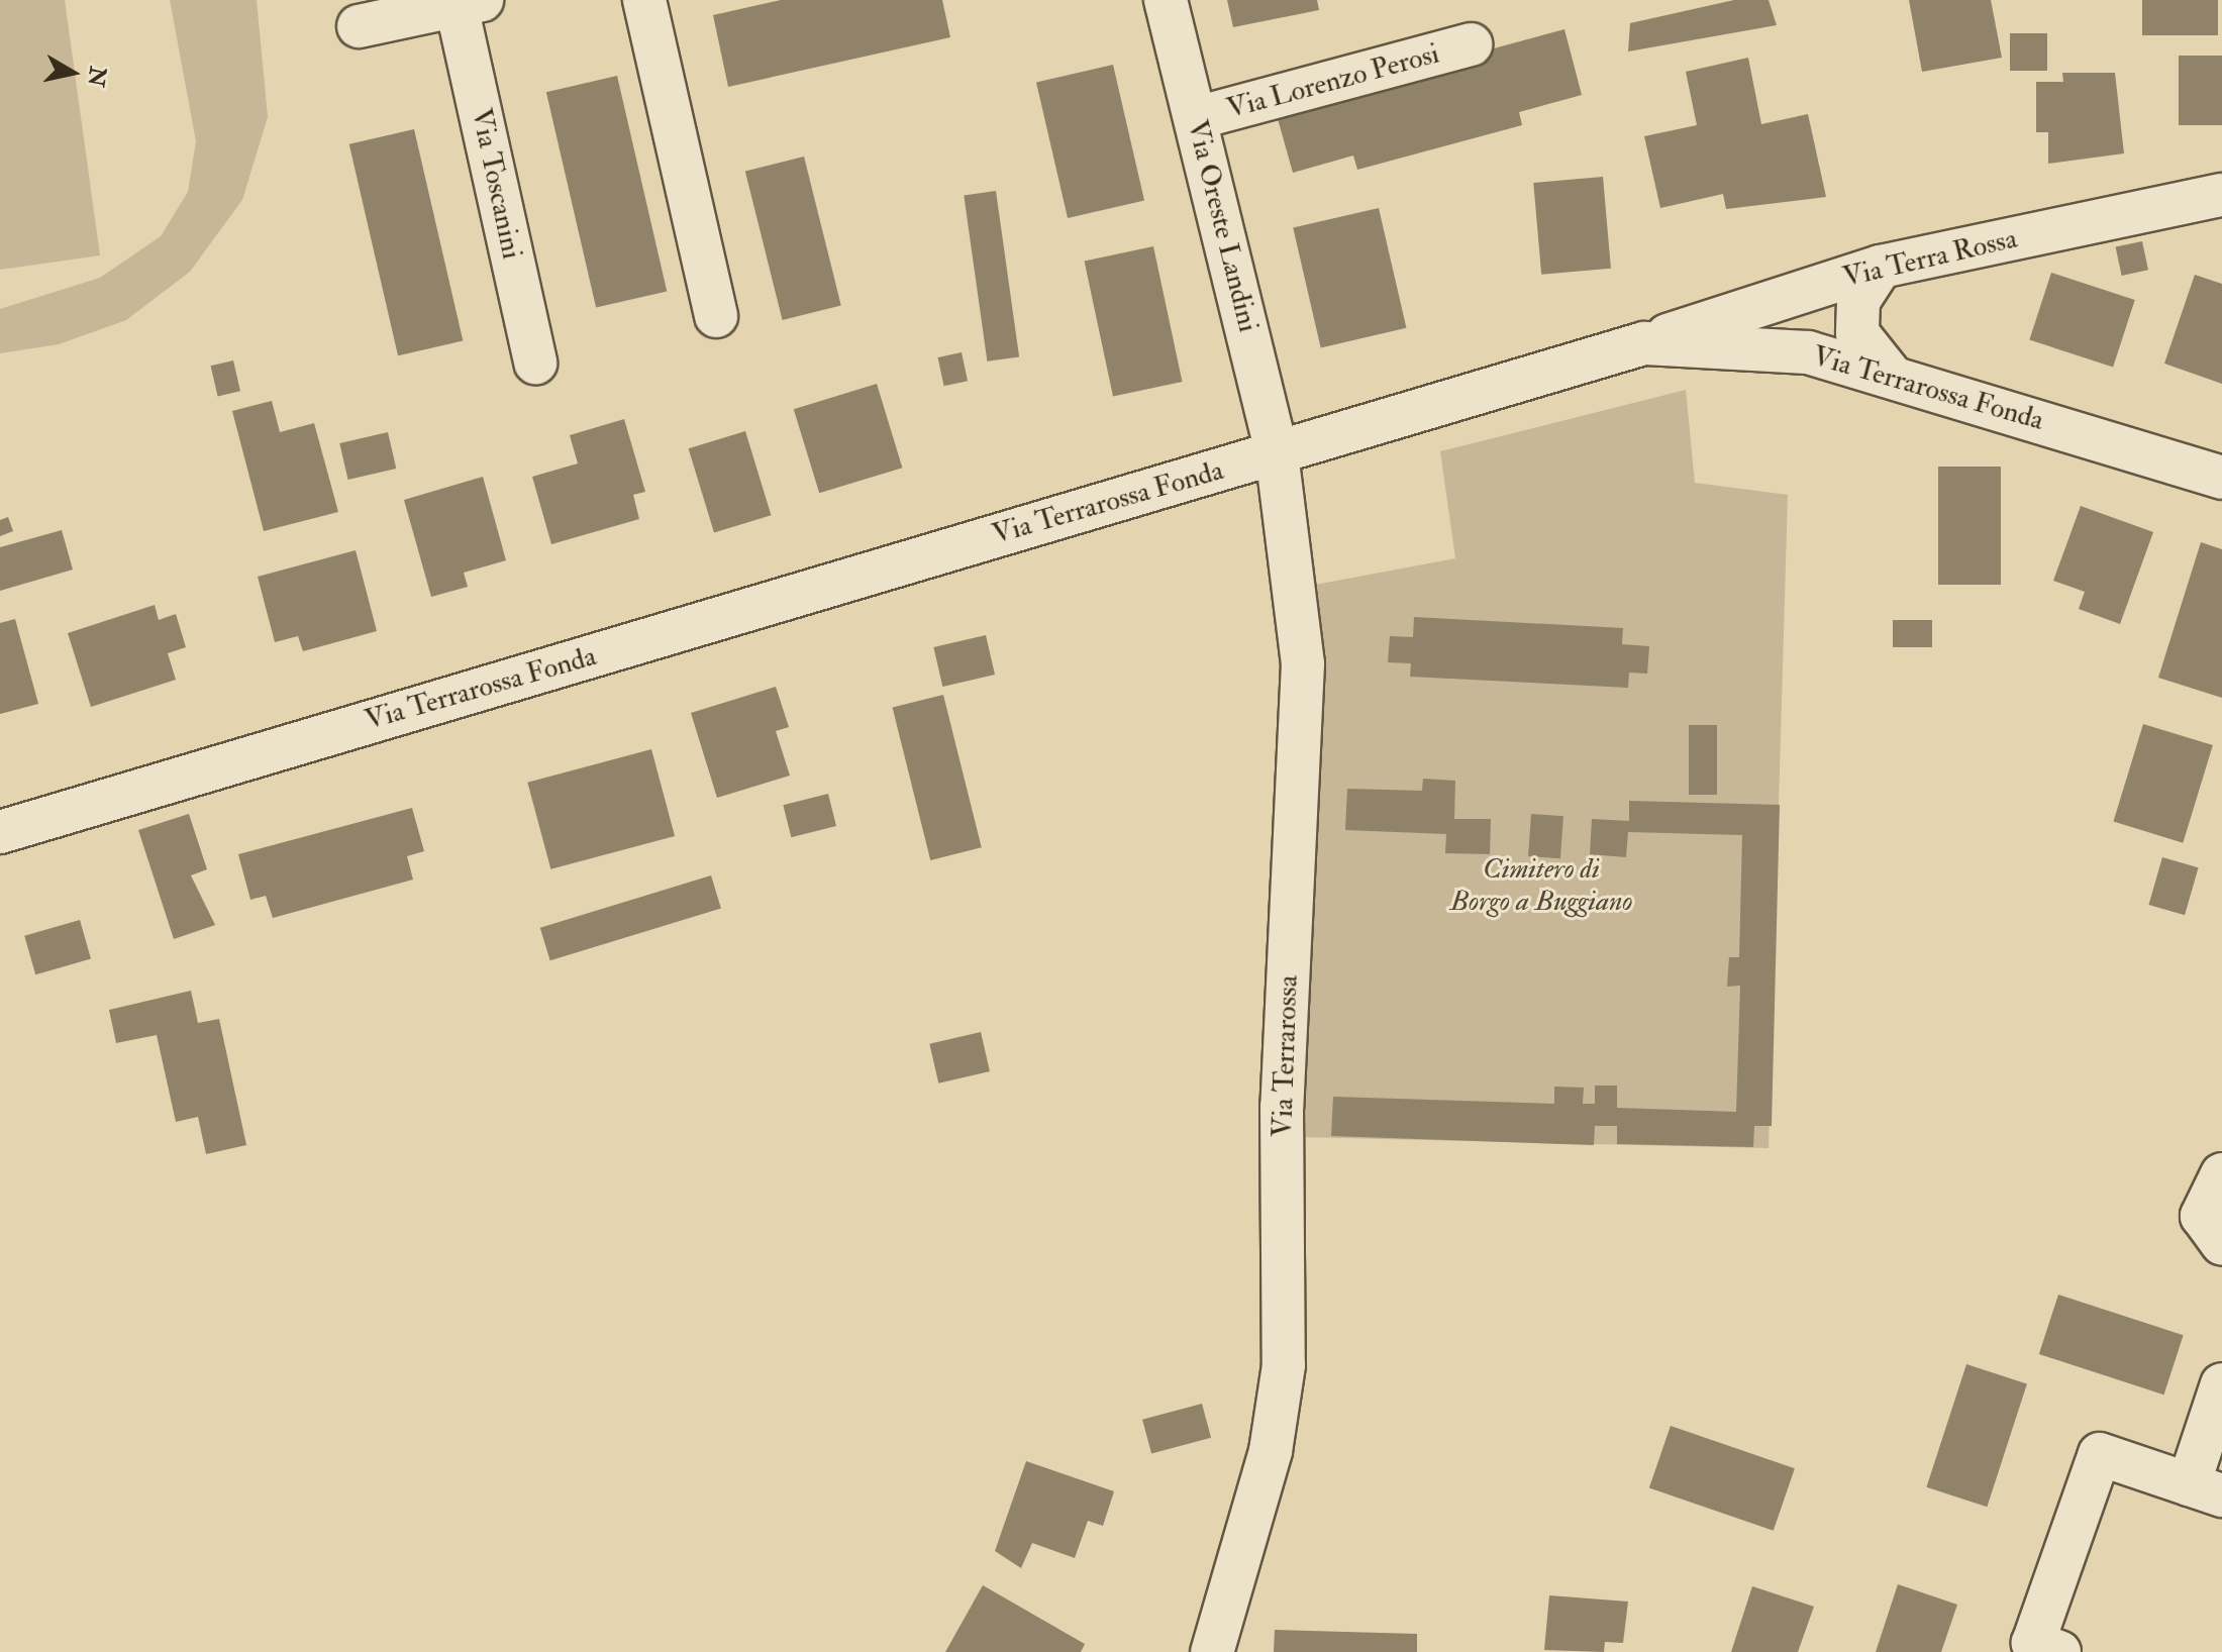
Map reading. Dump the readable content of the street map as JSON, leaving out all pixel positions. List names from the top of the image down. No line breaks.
{"streets":{"street":["Via Lorenzo Perosi","Via Toscanini","Via Oreste Landini","Via Terra Rossa","Via Terrarossa Fonda","Via Terrarossa"]},"crossings":[["Via Lorenzo Perosi","Via Oreste Landini"],["Via Oreste Landini","Via Terrarossa Fonda"],["Via Oreste Landini","Via Terrarossa"],["Via Terra Rossa","Via Terrarossa Fonda"],["Via Terrarossa Fonda","Via Terrarossa"]],"parks":["Cimitero di Borgo a Buggiano"],"north":"right"}
